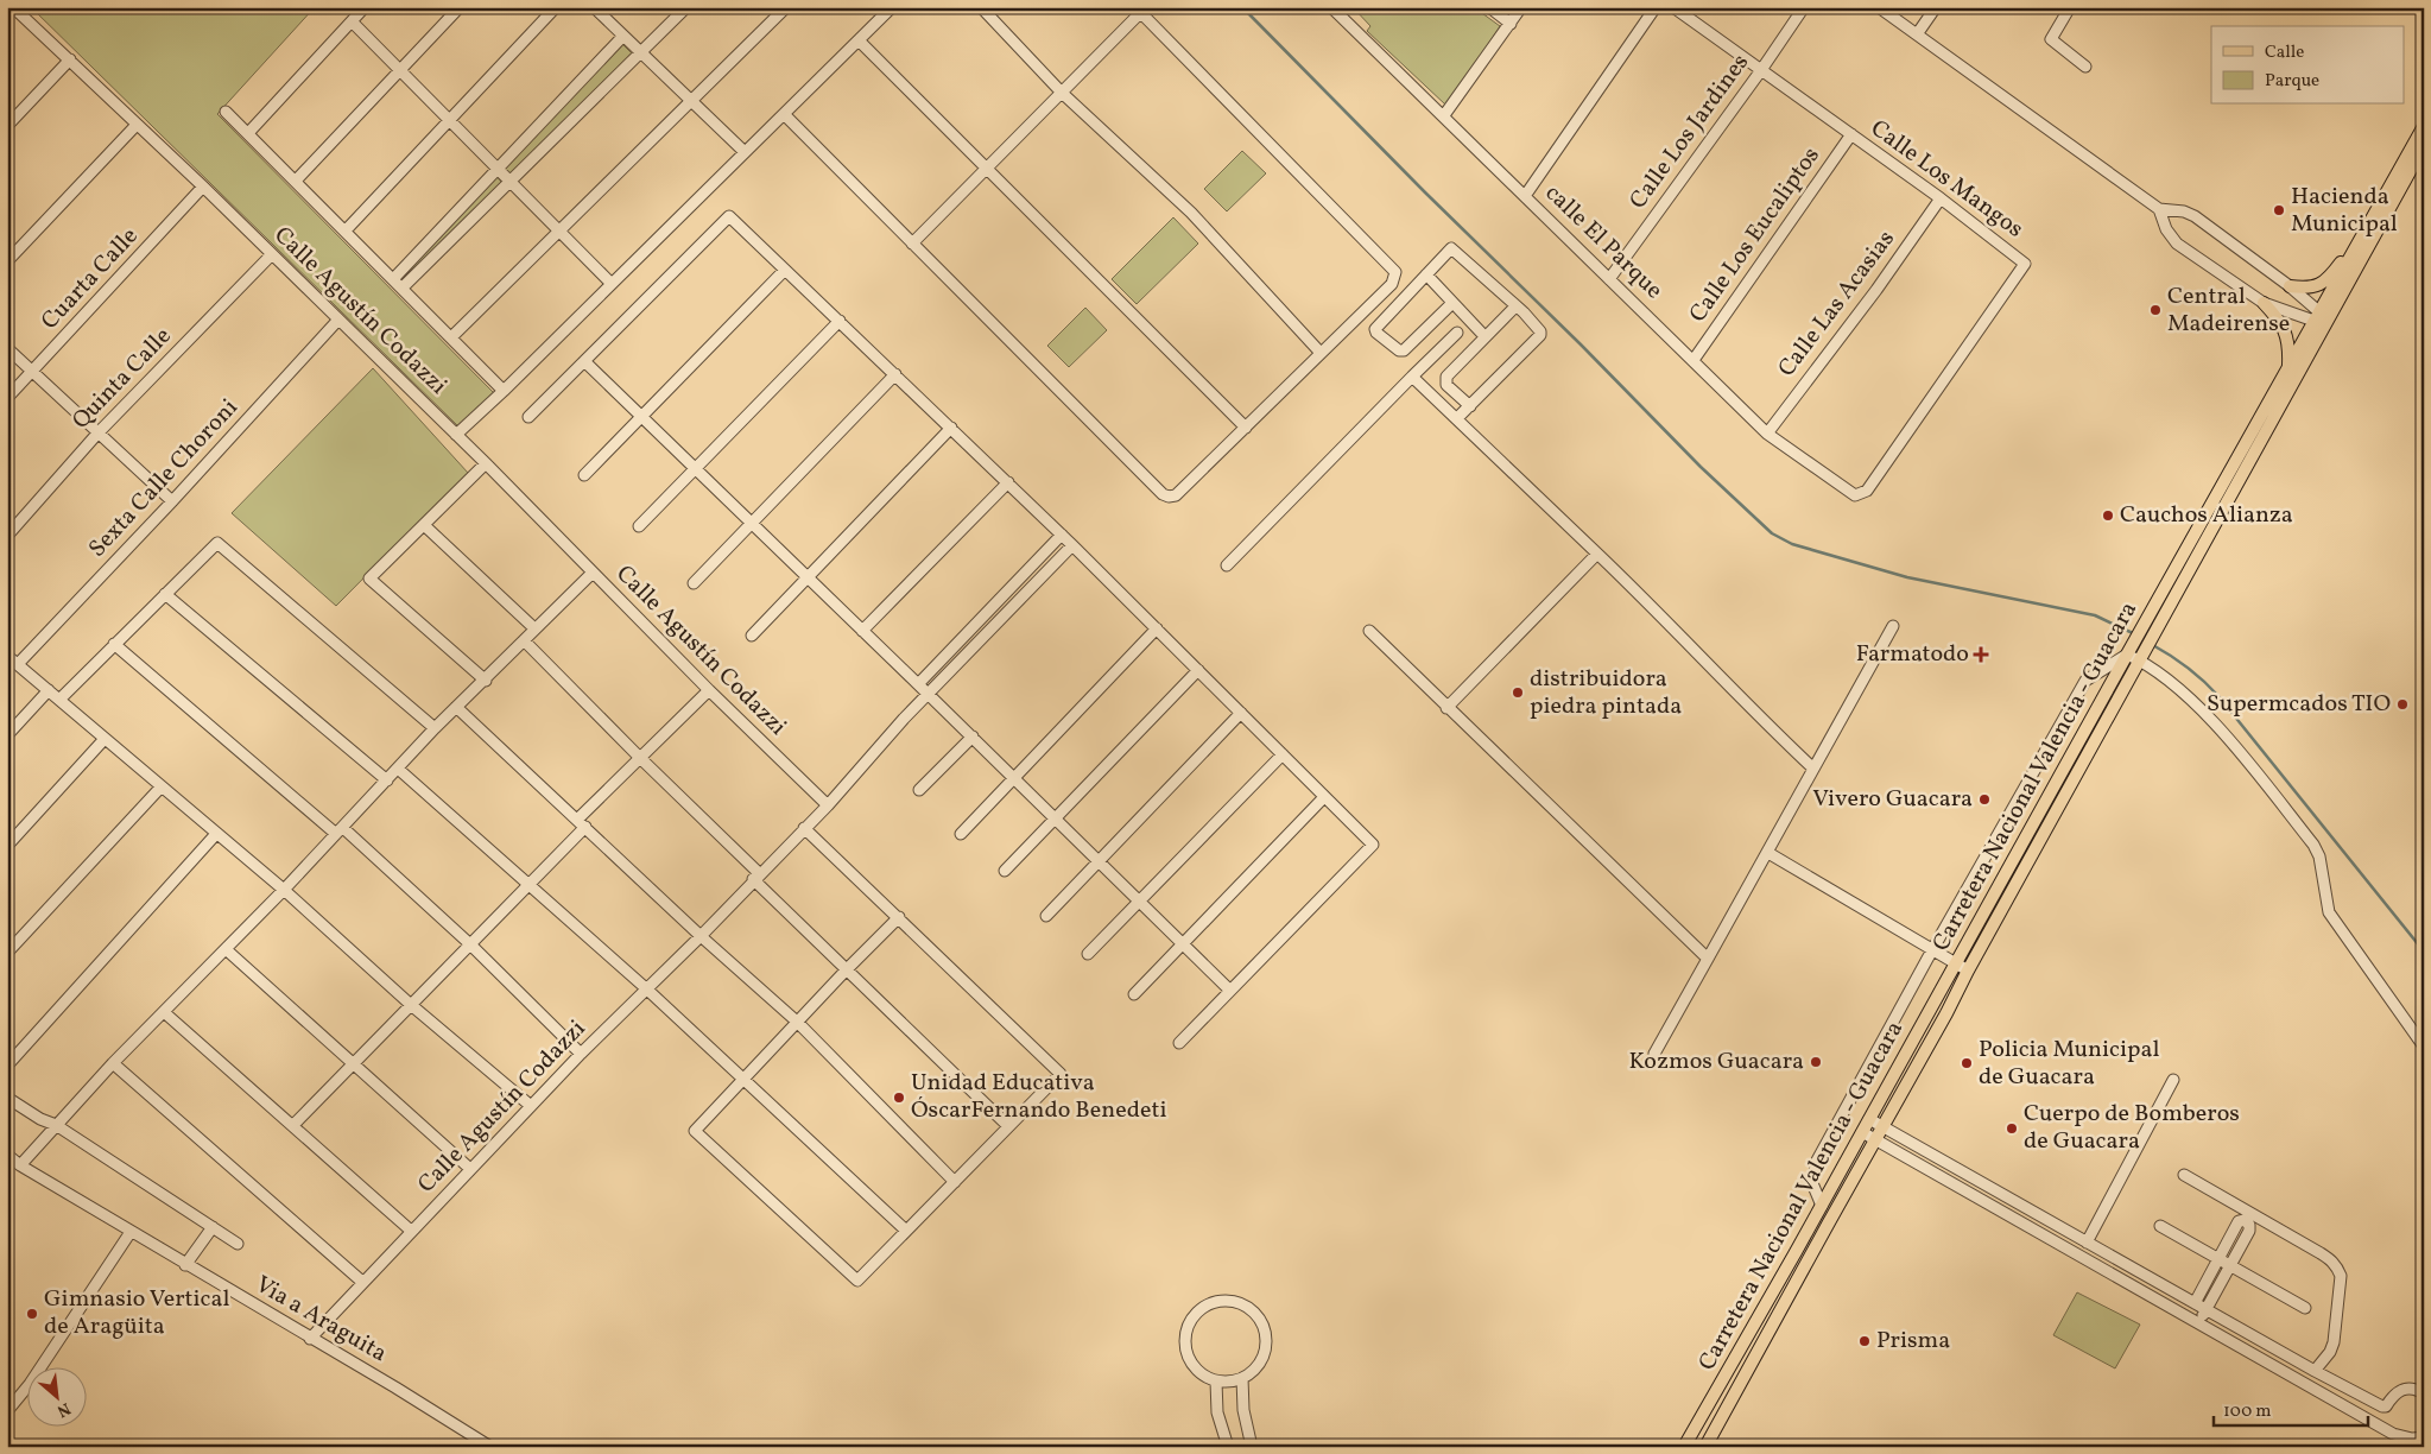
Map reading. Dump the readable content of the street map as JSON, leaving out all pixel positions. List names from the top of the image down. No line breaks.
{"streets":{"main road":["Carretera Nacional Valencia - Guacara"],"street":["Calle Los Jardines","Calle Los Mangos","Calle Los Eucaliptos","calle El Parque","Cuarta Calle","Calle Las Acasias","Calle Agustín Codazzi","Quinta Calle","Sexta Calle Choroni","Via a Araguita"]},"crossings":[["Calle Los Jardines","Calle Los Mangos"],["Calle Los Jardines","calle El Parque"],["Calle Los Mangos","Calle Los Eucaliptos"],["Calle Los Mangos","calle El Parque"],["Calle Los Mangos","Calle Las Acasias"],["Calle Los Eucaliptos","calle El Parque"],["calle El Parque","Calle Las Acasias"],["Cuarta Calle","Calle Agustín Codazzi"],["Calle Agustín Codazzi","Quinta Calle"],["Calle Agustín Codazzi","Sexta Calle Choroni"],["Calle Agustín Codazzi","Via a Araguita"]],"places":{"other":["Hacienda Municipal","Central Madeirense","Cauchos Alianza","distribuidora piedra pintada","Supermcados TIO","Vivero Guacara","Kozmos Guacara","Policia Municipal de Guacara","Unidad Educativa ÓscarFernando Benedeti","Cuerpo de Bomberos de Guacara","Gimnasio Vertical de Aragüita","Prisma"],"health":["Farmatodo"]},"legend":["Calle","Parque"],"scale_bar":"100 m","north":"bottom right"}
